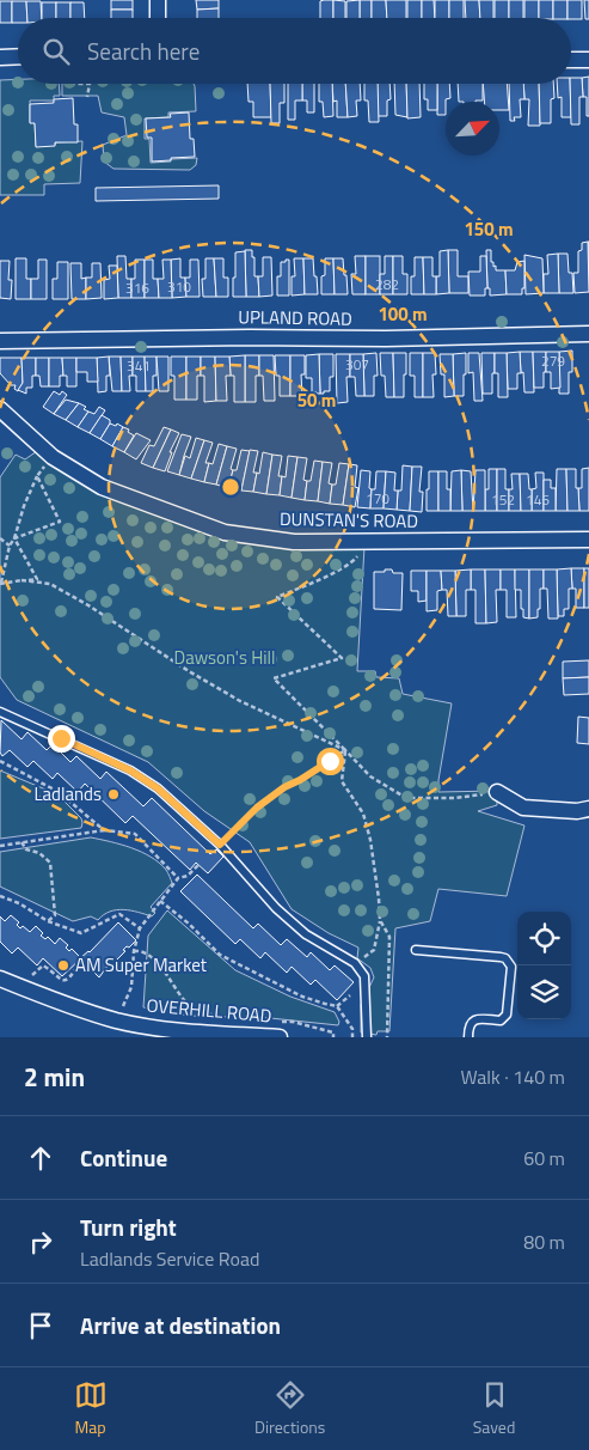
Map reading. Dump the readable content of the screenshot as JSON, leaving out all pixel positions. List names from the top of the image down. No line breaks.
{"streets":{"street":["UPLAND ROAD","DUNSTAN'S ROAD","OVERHILL ROAD"]},"parks":["Dawson's Hill"],"places":["Ladlands","AM Super Market"],"house_numbers":["282","310","316","279","307","341","170","152","146"],"north":"top right","page":{"search":"Search here","heading":["2 min","Walk · 140 m"],"list":[["Continue","60 m"],["Turn right","Ladlands Service Road","80 m"],"Arrive at destination"],"nav":["Map","Directions","Saved"]},"rings":["150 m","100 m","50 m"]}
